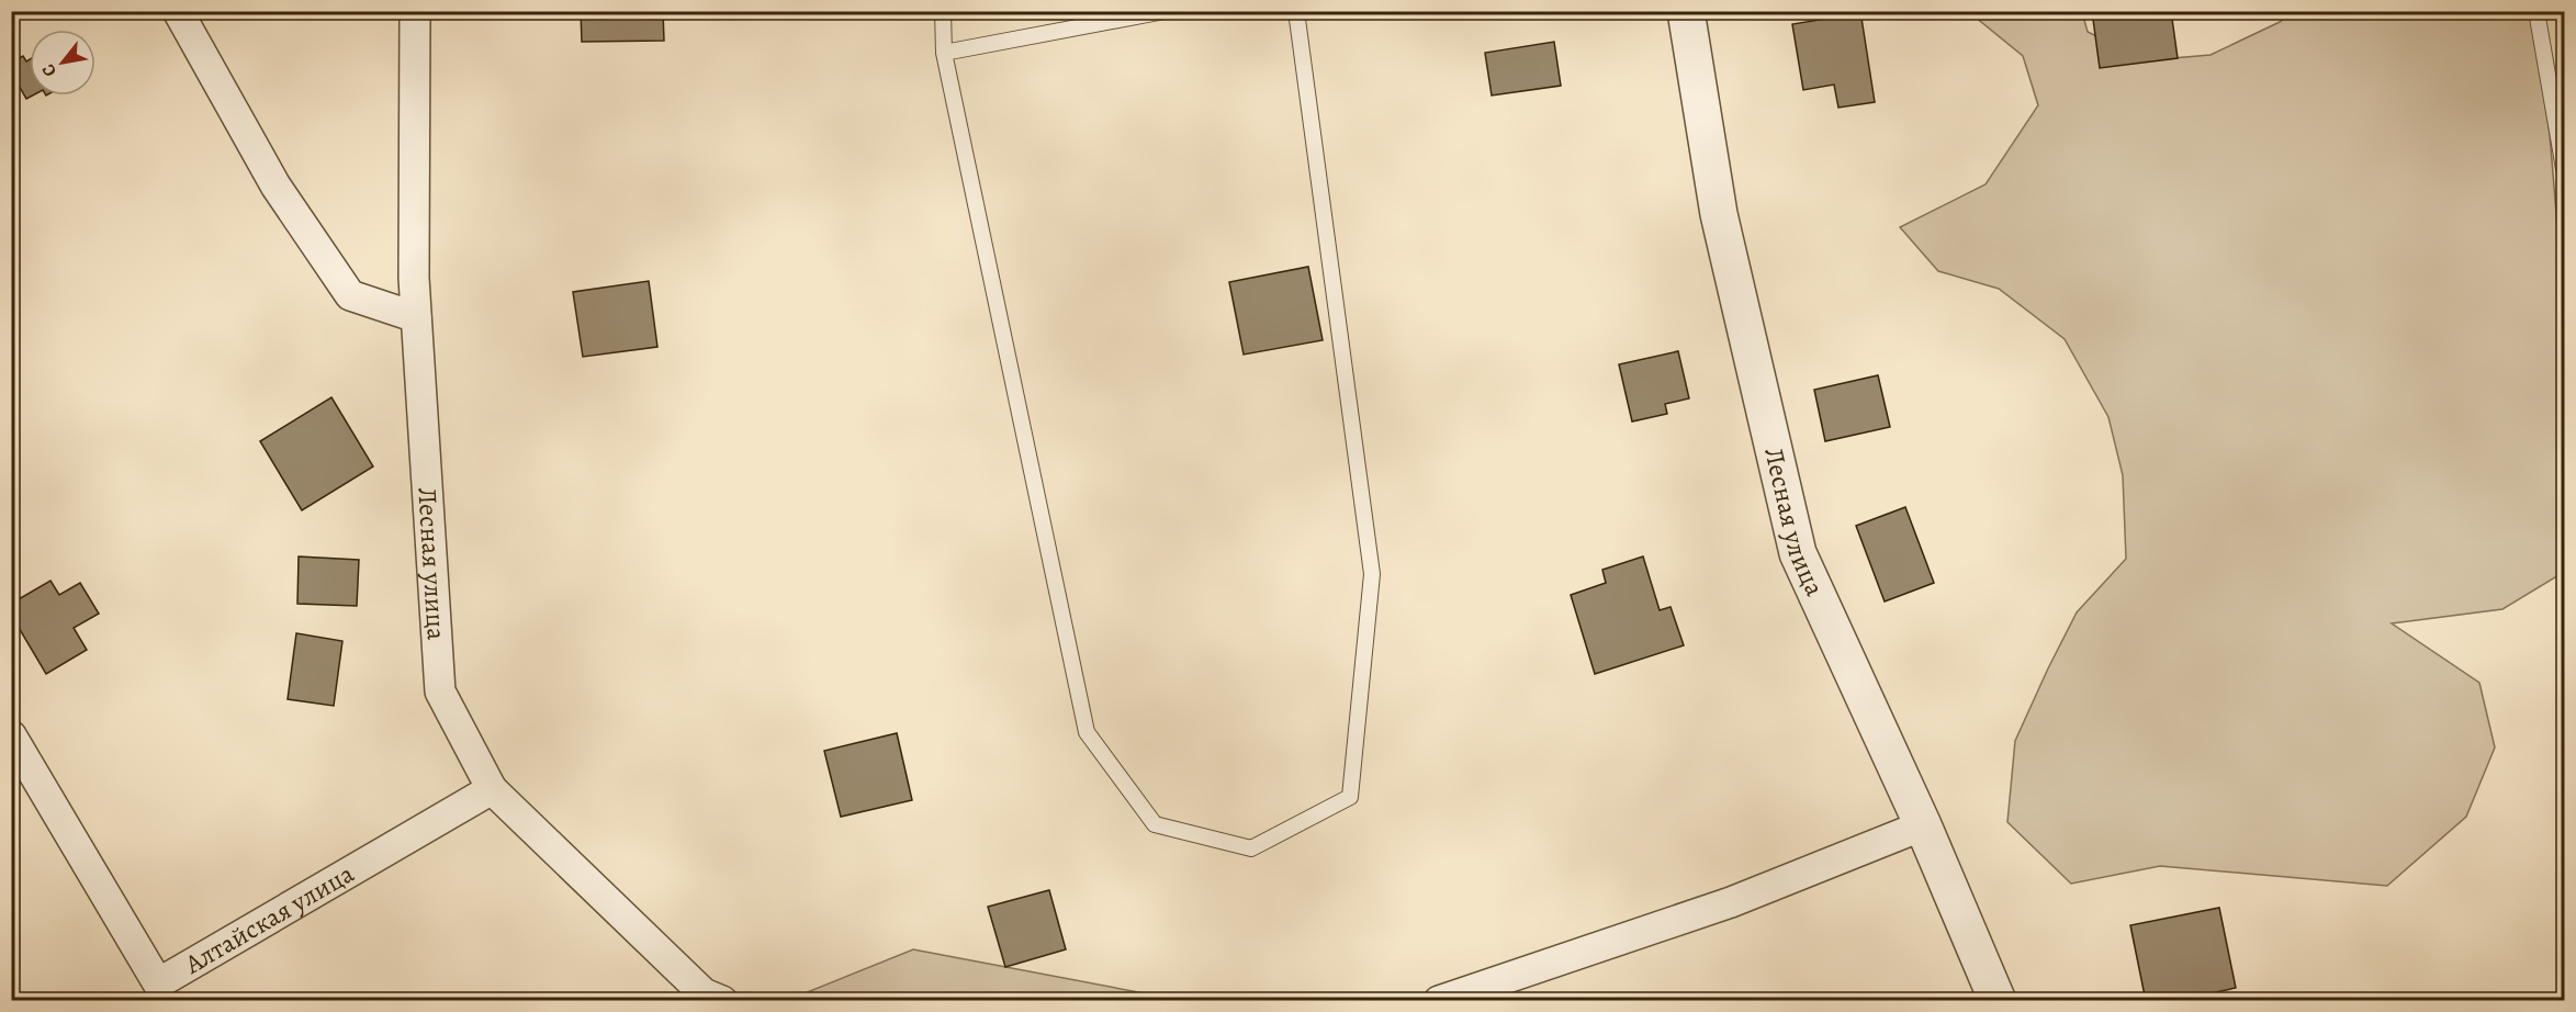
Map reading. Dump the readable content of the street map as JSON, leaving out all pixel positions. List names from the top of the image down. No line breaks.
{"streets":{"street":["Лесная улица","Алтайская улица"]},"crossings":[["Лесная улица","Алтайская улица"]],"north":"bottom left"}
